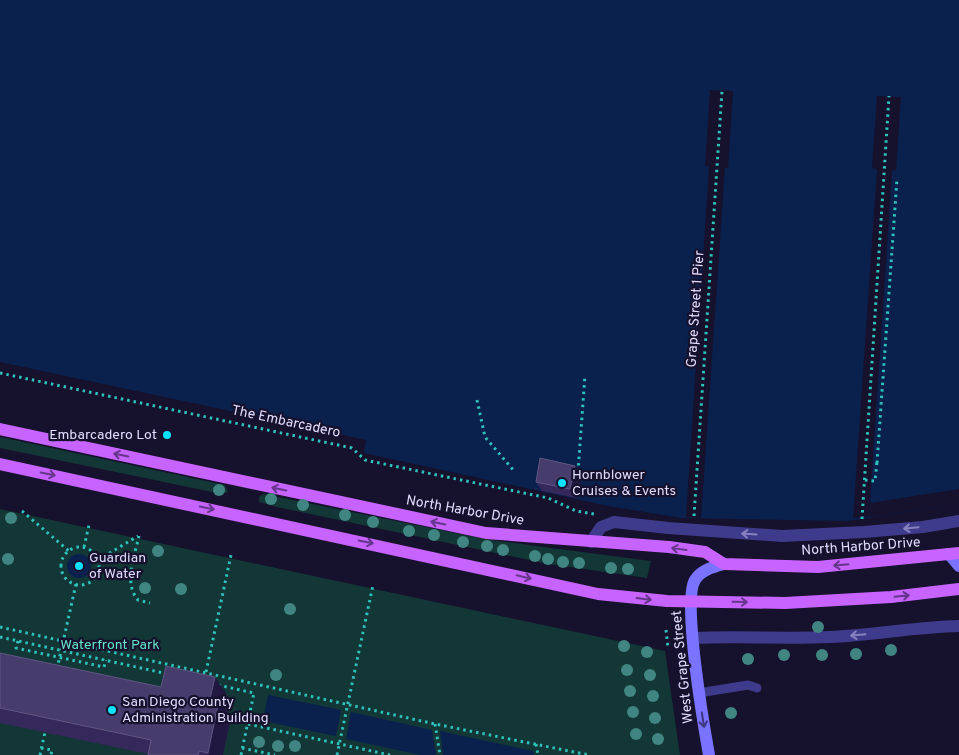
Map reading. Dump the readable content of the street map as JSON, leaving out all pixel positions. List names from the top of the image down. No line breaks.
{"streets":{"main road":["North Harbor Drive","West Grape Street"],"path":["Grape Street 1 Pier","The Embarcadero"]},"crossings":[["North Harbor Drive","West Grape Street"]],"parks":["Waterfront Park"],"places":["Embarcadero Lot","Hornblower Cruises & Events","Guardian of Water","San Diego County Administration Building"]}
